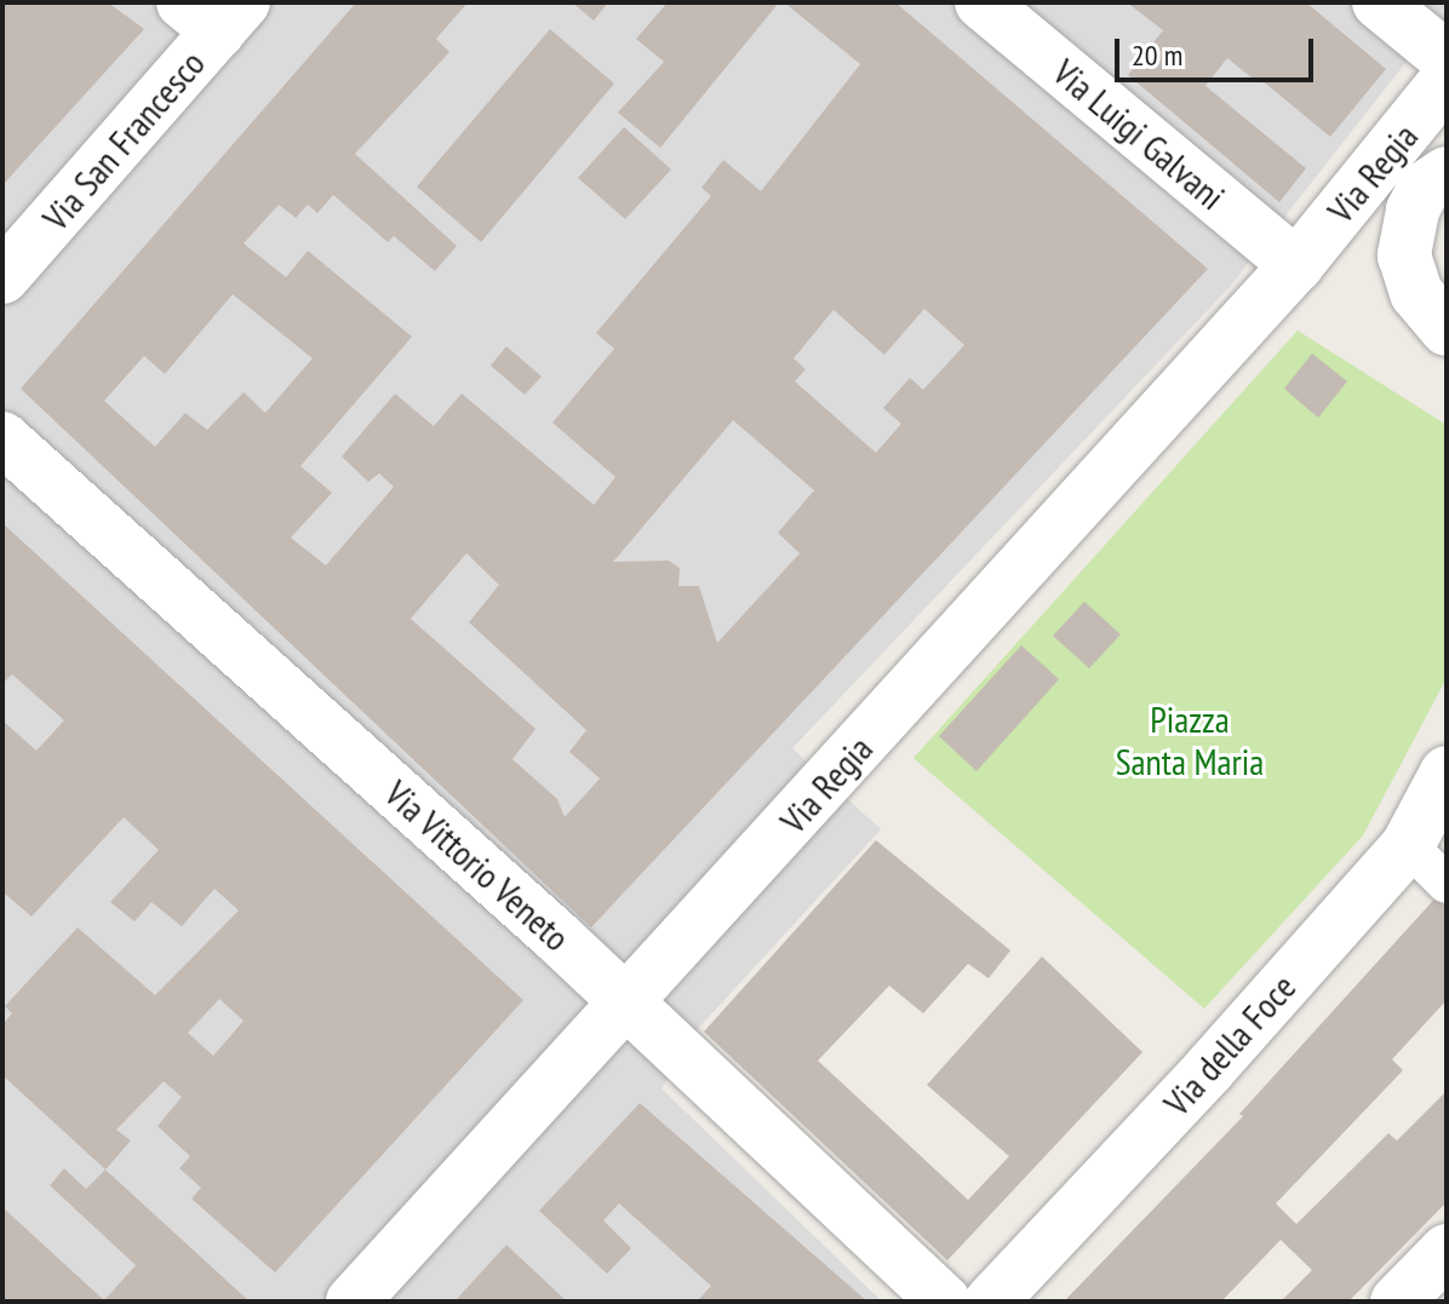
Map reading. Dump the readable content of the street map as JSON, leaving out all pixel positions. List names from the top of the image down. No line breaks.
{"streets":{"street":["Via Luigi Galvani","Via San Francesco","Via Regia","Via Vittorio Veneto","Via della Foce"]},"crossings":[["Via Luigi Galvani","Via Regia"],["Via Regia","Via Vittorio Veneto"]],"parks":["Piazza Santa Maria"],"scale_bar":"20 m"}
